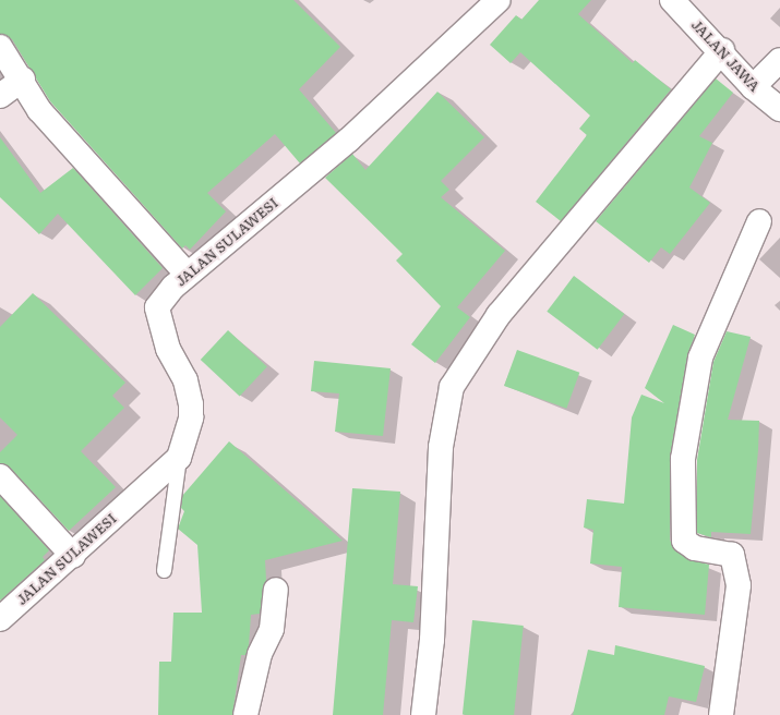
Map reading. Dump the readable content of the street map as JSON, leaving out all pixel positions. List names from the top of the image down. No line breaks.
{"streets":{"street":["JALAN JAWA","JALAN SULAWESI"]}}
